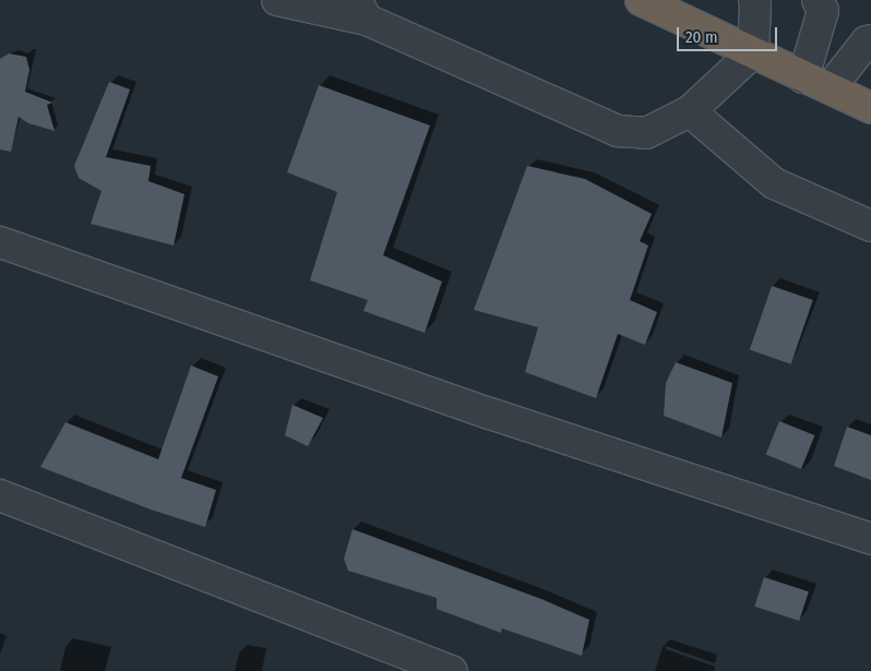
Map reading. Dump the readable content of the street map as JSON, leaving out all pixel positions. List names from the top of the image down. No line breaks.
{"scale_bar":"20 m"}
